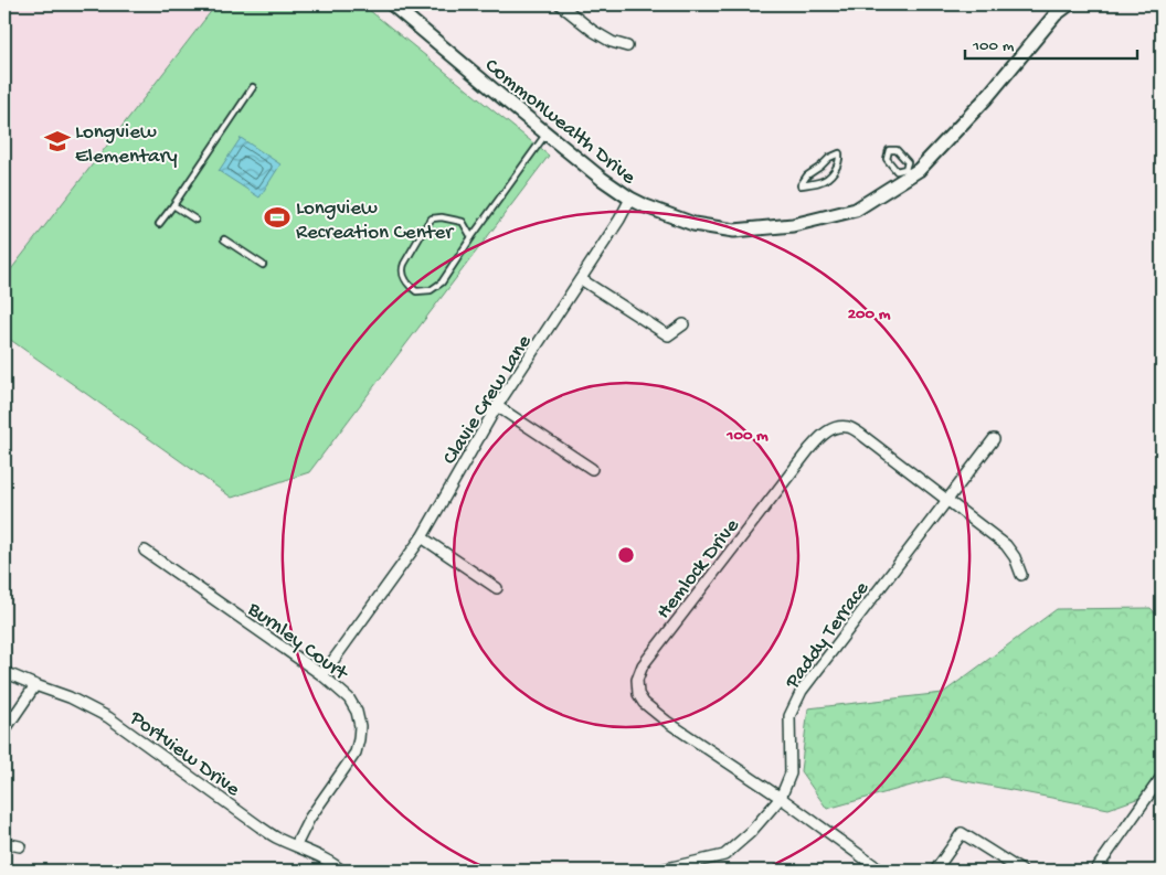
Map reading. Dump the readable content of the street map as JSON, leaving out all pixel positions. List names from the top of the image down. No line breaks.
{"streets":{"street":["Commonwealth Drive","Clavie Crew Lane","Hemlock Drive","Paddy Terrace","Burnley Court","Portview Drive"]},"crossings":[["Commonwealth Drive","Clavie Crew Lane"],["Clavie Crew Lane","Burnley Court"],["Hemlock Drive","Paddy Terrace"],["Burnley Court","Portview Drive"]],"places":{"school or university":["Longview Elementary"],"sports":["Longview Recreation Center"]},"scale_bar":"100 m","rings":["200 m","100 m"]}
